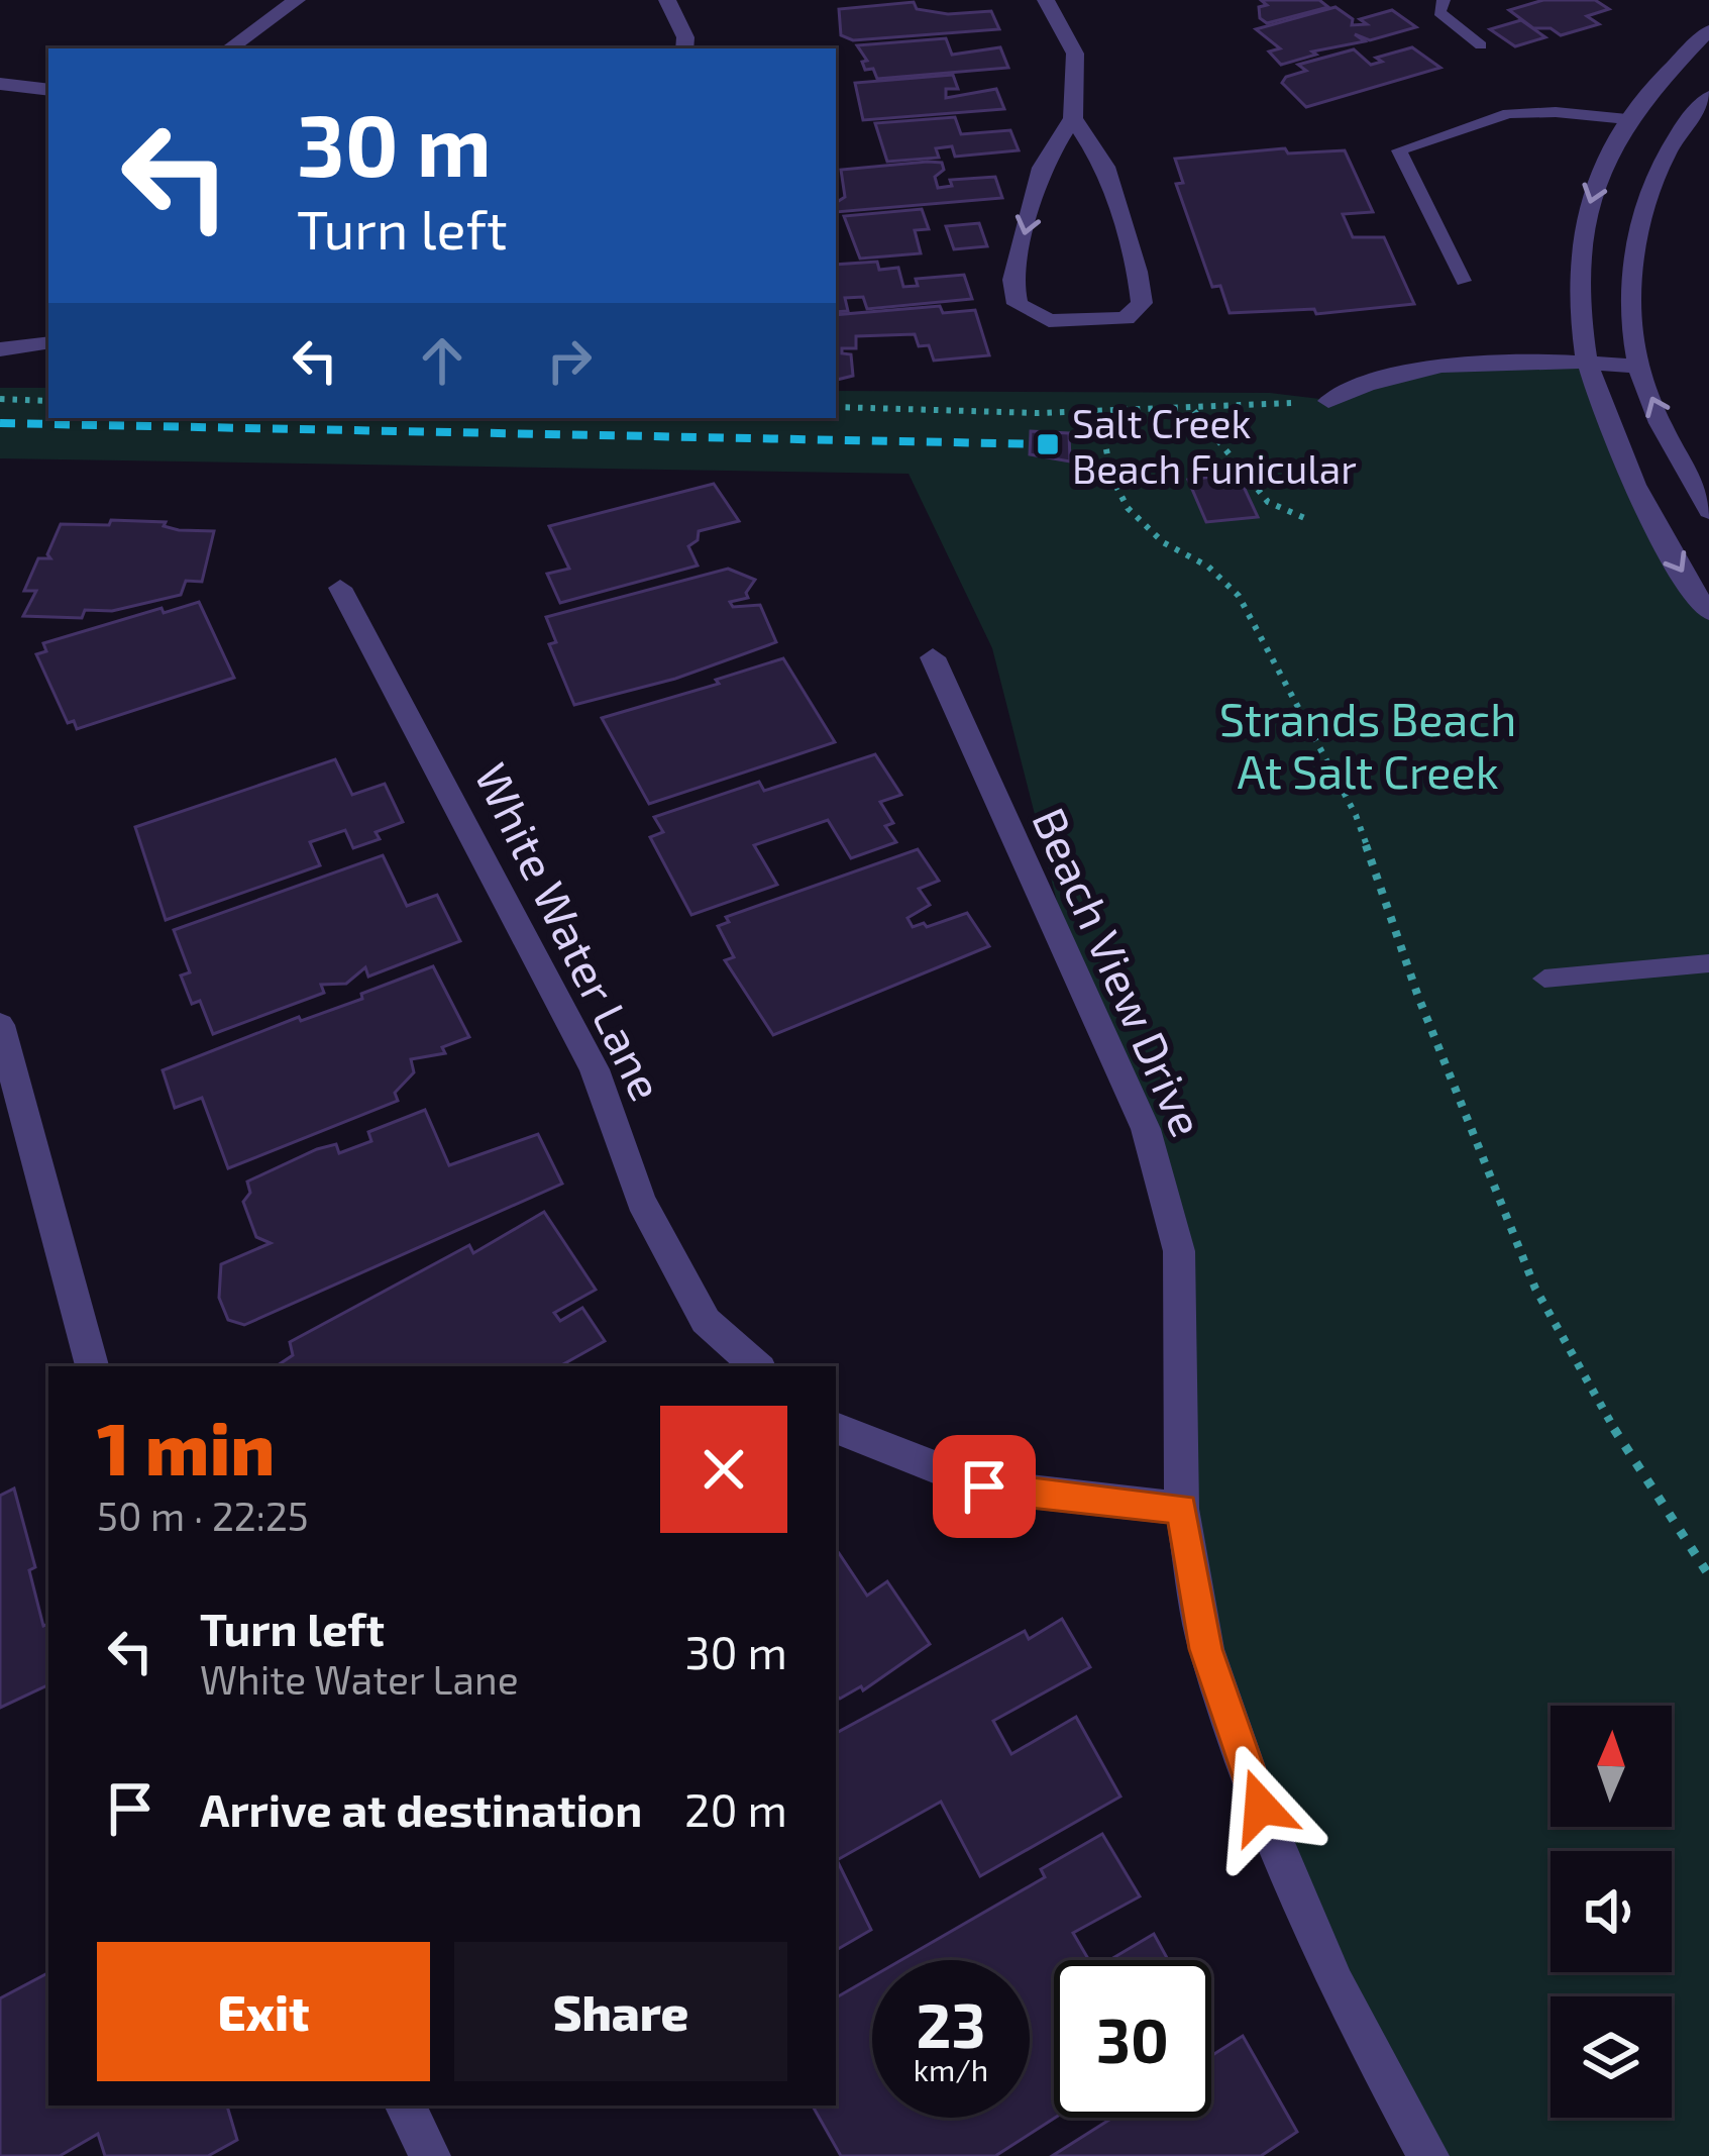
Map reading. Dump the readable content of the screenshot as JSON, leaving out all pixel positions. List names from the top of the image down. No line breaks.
{"streets":{"street":["White Water Lane","Beach View Drive"]},"parks":["Strands Beach At Salt Creek"],"places":{"transit":["Salt Creek Beach Funicular"]},"north":"top","page":{"turn":["30 m","Turn left"],"heading":["1 min","50 m · 22:25"],"list":[{"name":"Turn left","note":"White Water Lane","value":"30 m"},{"name":"Arrive at destination","value":"20 m"}],"buttons":["Exit","Share"],"speed":"23 km/h","limit":"30"}}
